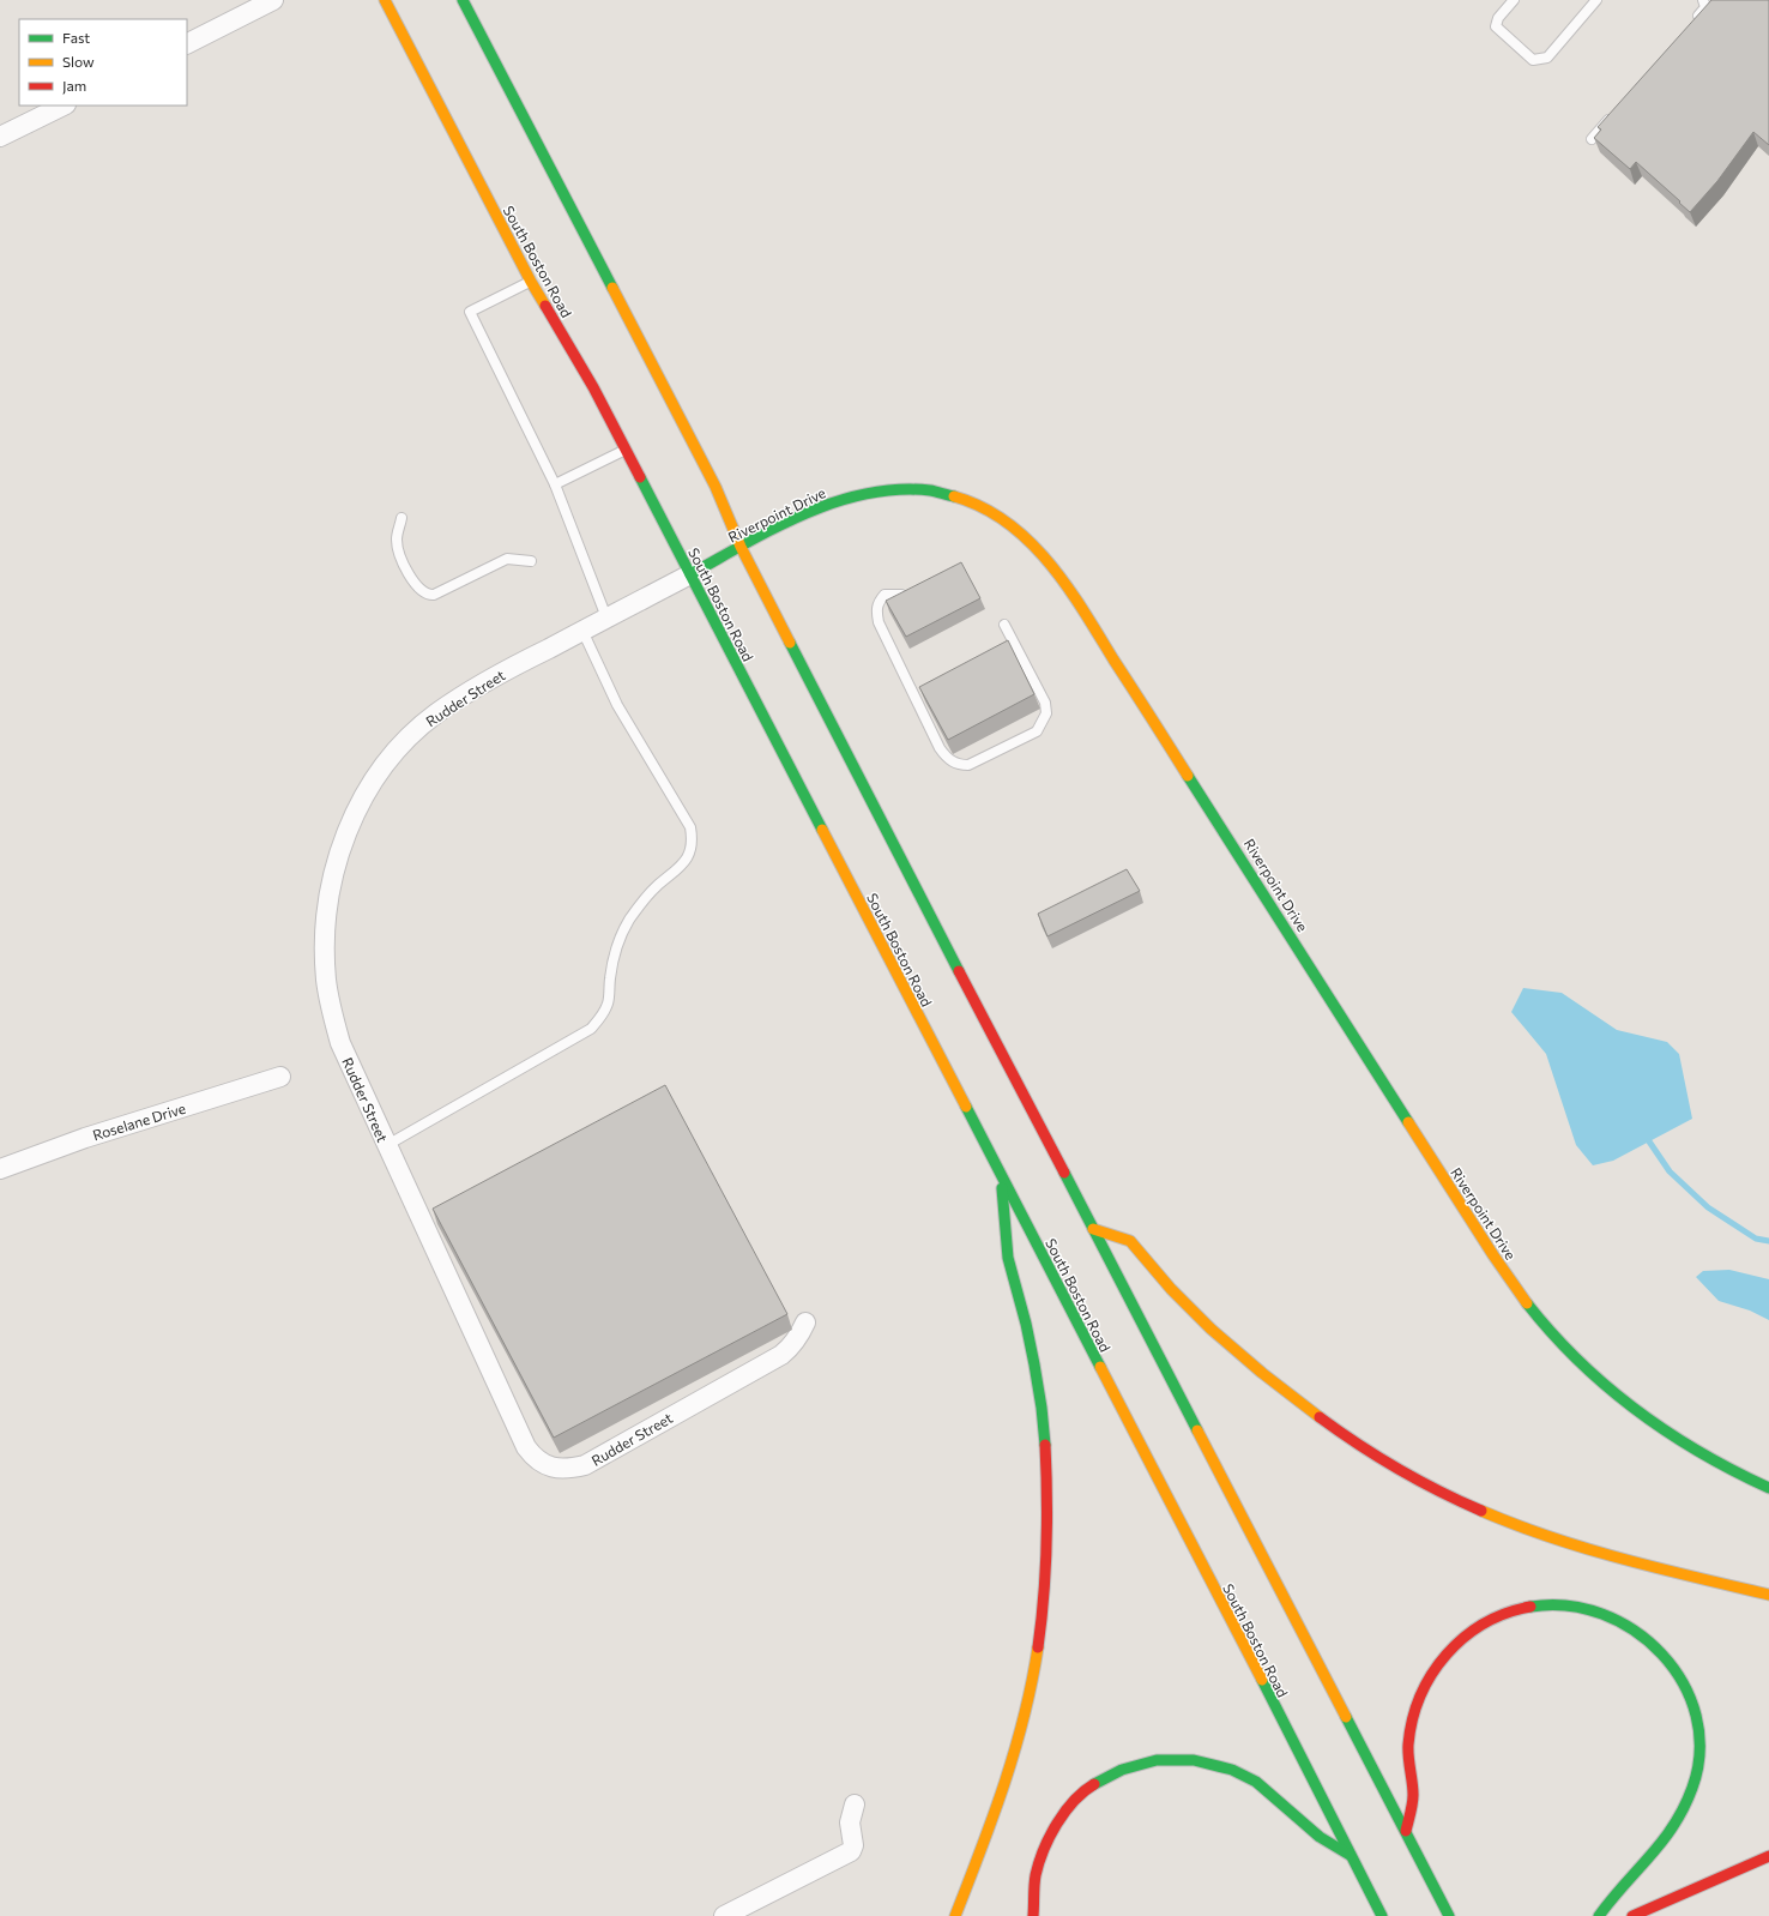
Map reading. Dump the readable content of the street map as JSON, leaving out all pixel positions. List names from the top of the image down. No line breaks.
{"streets":{"main road":["South Boston Road","Riverpoint Drive"],"street":["Rudder Street","Roselane Drive"]},"crossings":[["South Boston Road","Riverpoint Drive"],["South Boston Road","Rudder Street"],["Riverpoint Drive","Rudder Street"]],"legend":["Fast","Slow","Jam"]}
